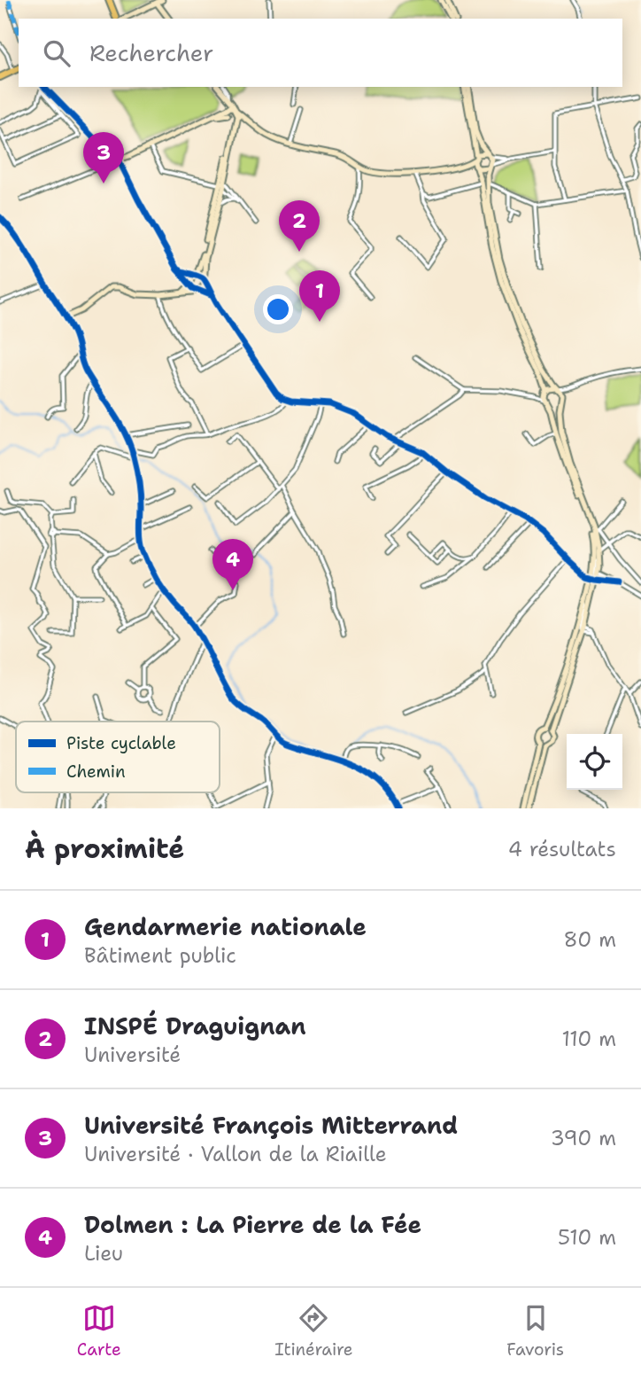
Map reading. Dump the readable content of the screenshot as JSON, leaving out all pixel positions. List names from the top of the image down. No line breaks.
{"legend":["Piste cyclable","Chemin"],"page":{"search":"Rechercher","pins":["3","2","1","4"],"heading":["À proximité","4 résultats"],"list":[{"mark":"1","name":"Gendarmerie nationale","note":"Bâtiment public","value":"80 m"},{"mark":"2","name":"INSPÉ Draguignan","note":"Université","value":"110 m"},{"mark":"3","name":"Université François Mitterrand","note":"Université · Vallon de la Riaille","value":"390 m"},{"mark":"4","name":"Dolmen : La Pierre de la Fée","note":"Lieu","value":"510 m"}],"nav":["Carte","Itinéraire","Favoris"]}}
